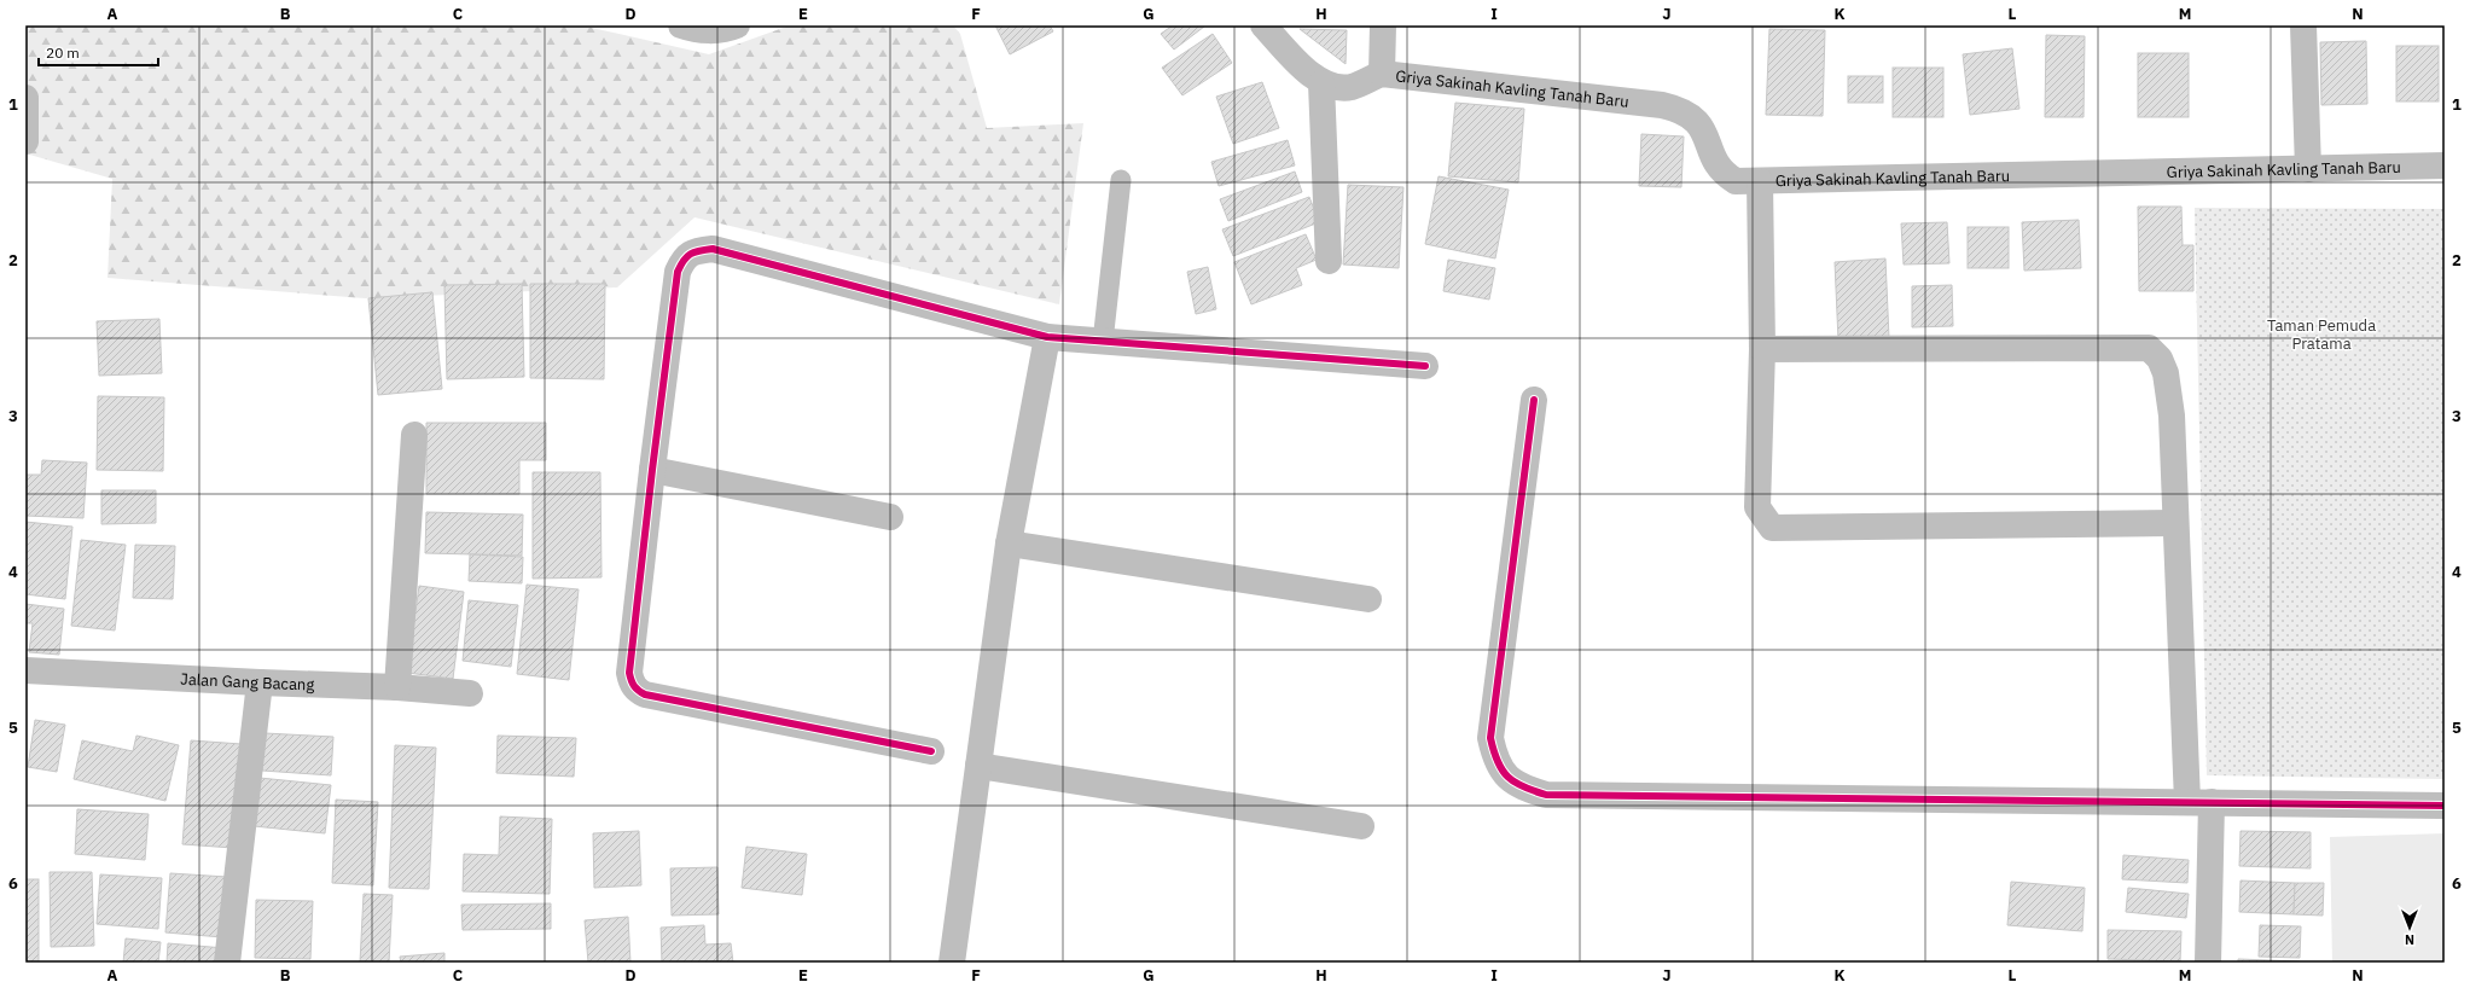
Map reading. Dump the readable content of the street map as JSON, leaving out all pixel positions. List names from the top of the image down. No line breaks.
{"streets":{"street":["Griya Sakinah Kavling Tanah Baru","Jalan Gang Bacang"]},"parks":["Taman Pemuda Pratama"],"scale_bar":"20 m","north":"bottom","grid":{"columns":["A","B","C","D","E","F","G","H","I","J","K","L","M","N"],"rows":["1","2","3","4","5","6"]}}
